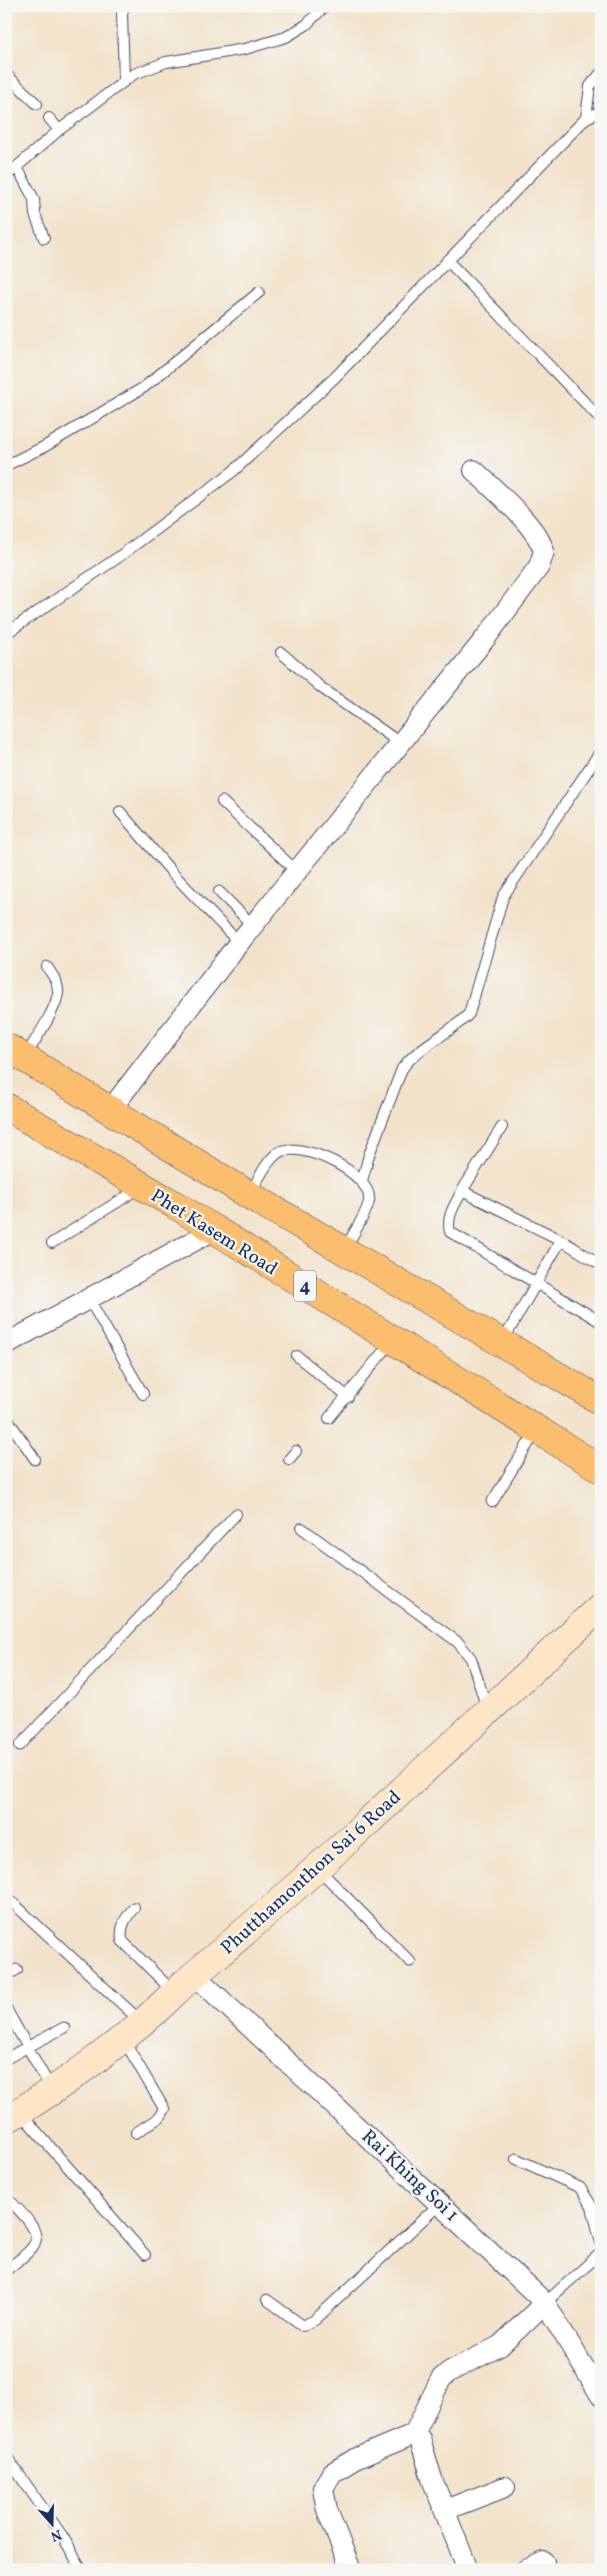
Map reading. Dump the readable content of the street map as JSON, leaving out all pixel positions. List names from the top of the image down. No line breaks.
{"streets":{"main road":["Phet Kasem Road","4","Phutthamonthon Sai 6 Road"],"street":["Rai Khing Soi 1"]},"crossings":[["Phutthamonthon Sai 6 Road","Rai Khing Soi 1"]],"north":"bottom"}
